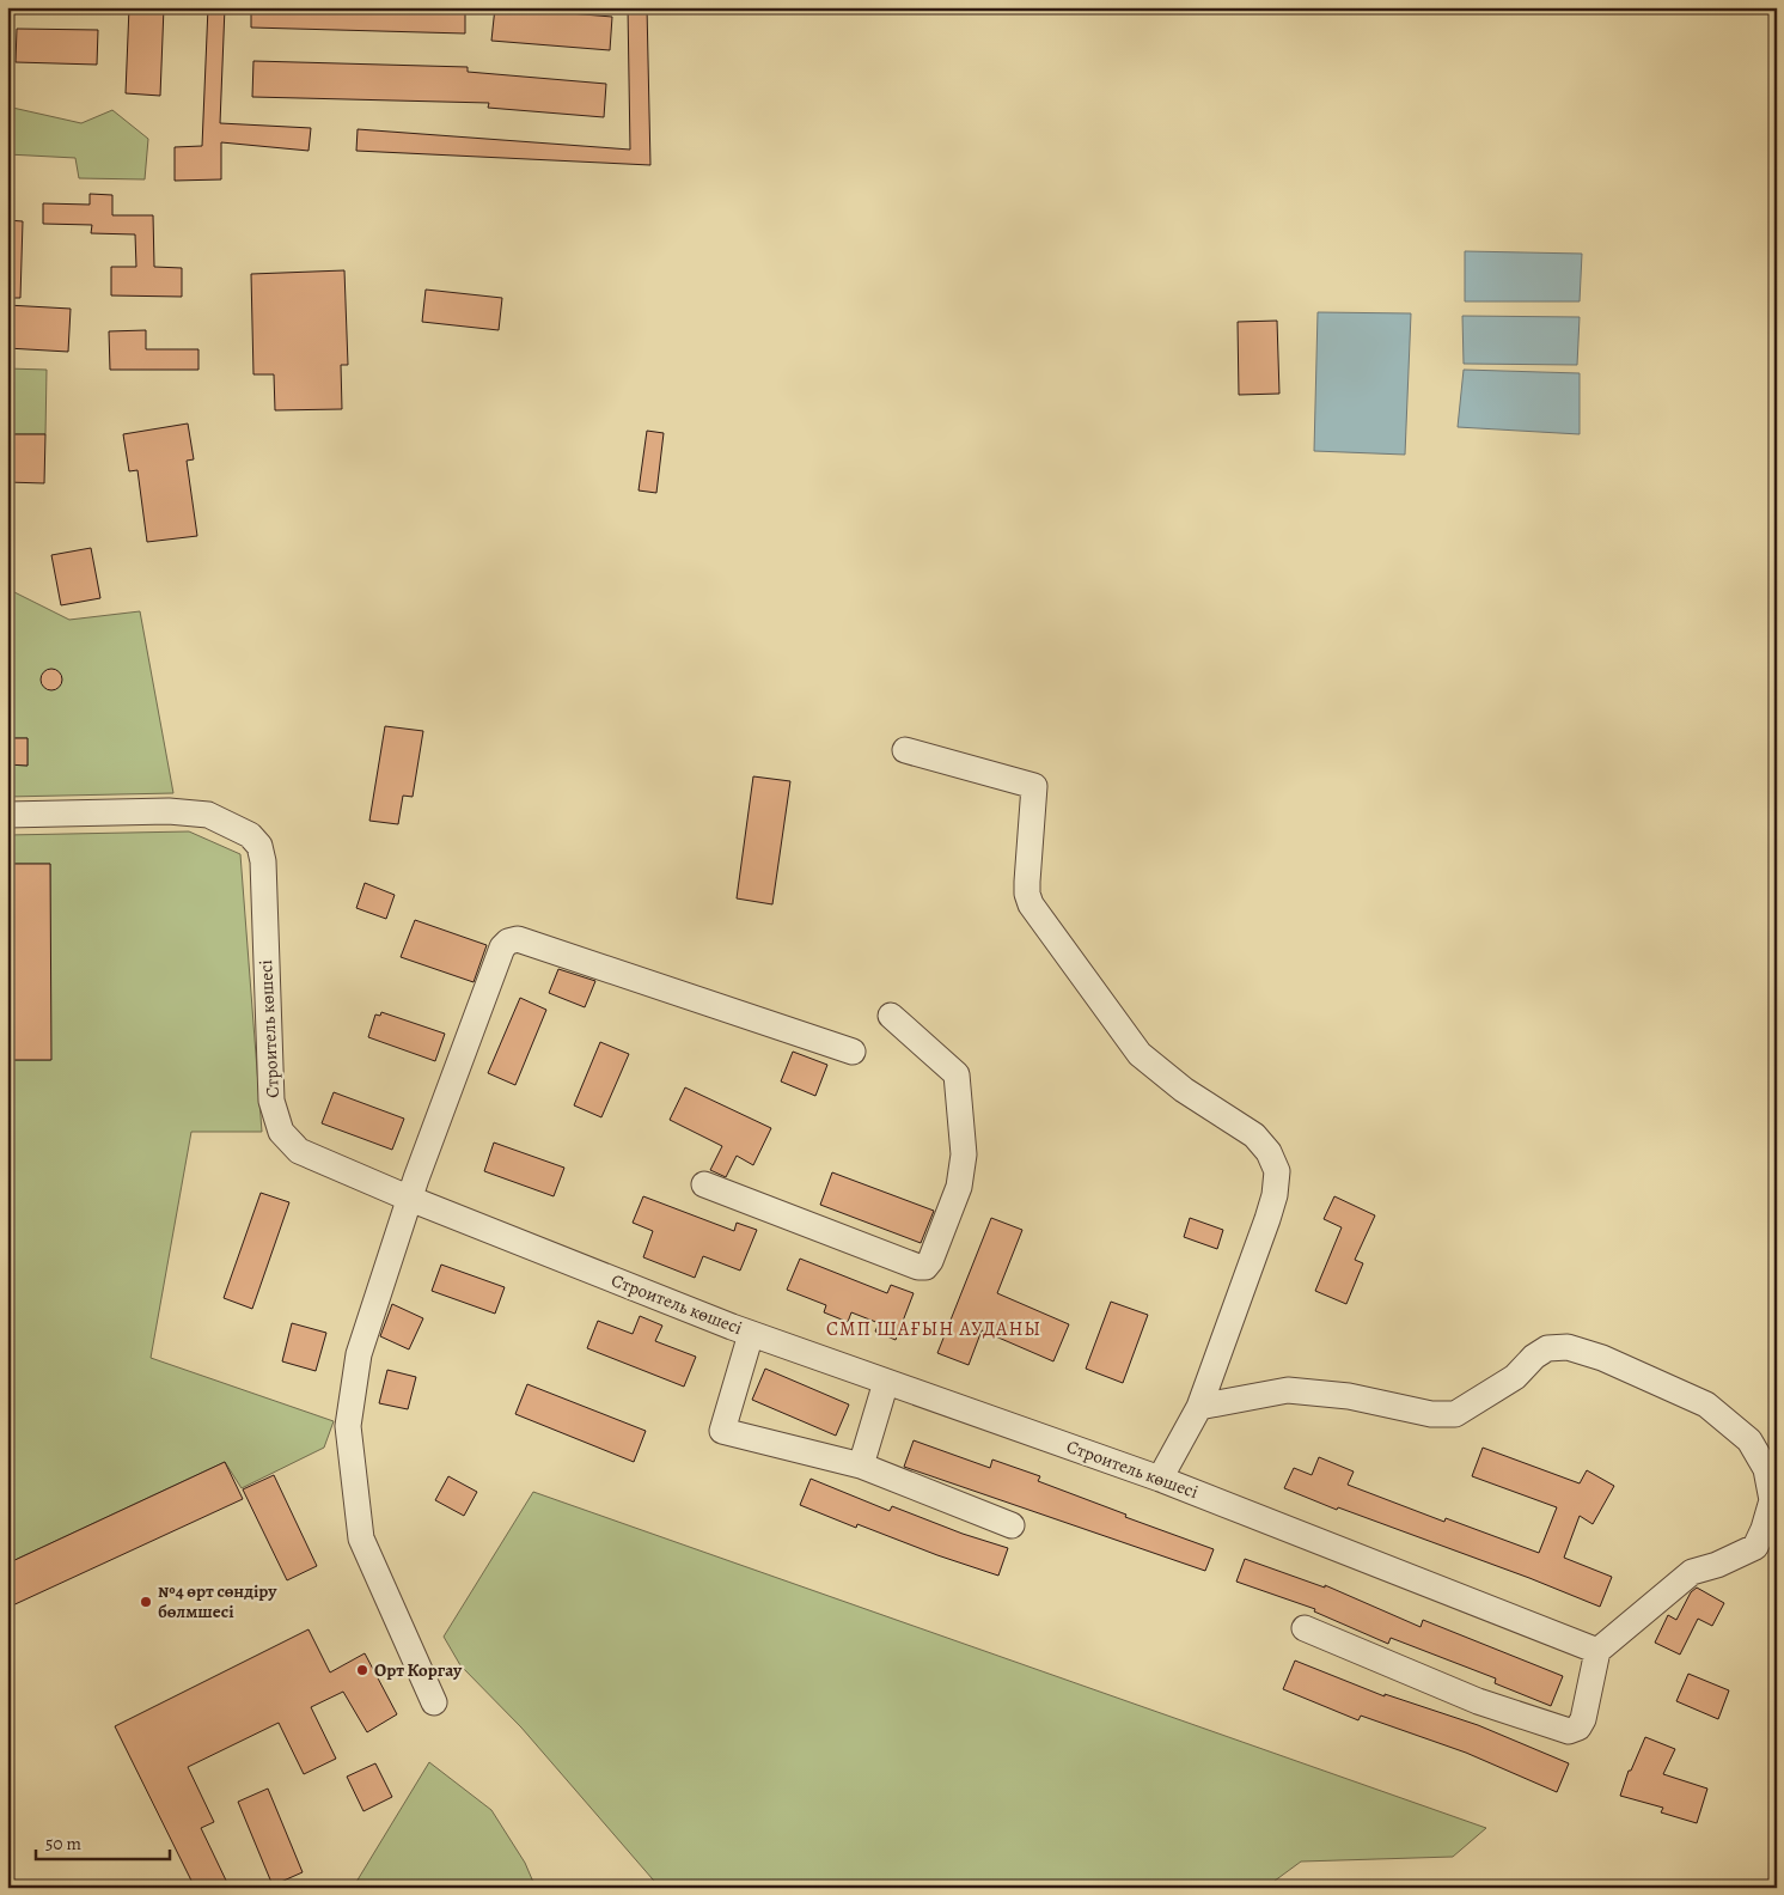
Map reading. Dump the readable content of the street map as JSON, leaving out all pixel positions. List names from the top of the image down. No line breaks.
{"streets":{"street":["Строитель көшесі"]},"districts":["СМП ШАҒЫН АУДАНЫ"],"places":["№4 өрт сөндіру бөлмшесі","Орт Коргау"],"scale_bar":"50 m"}
